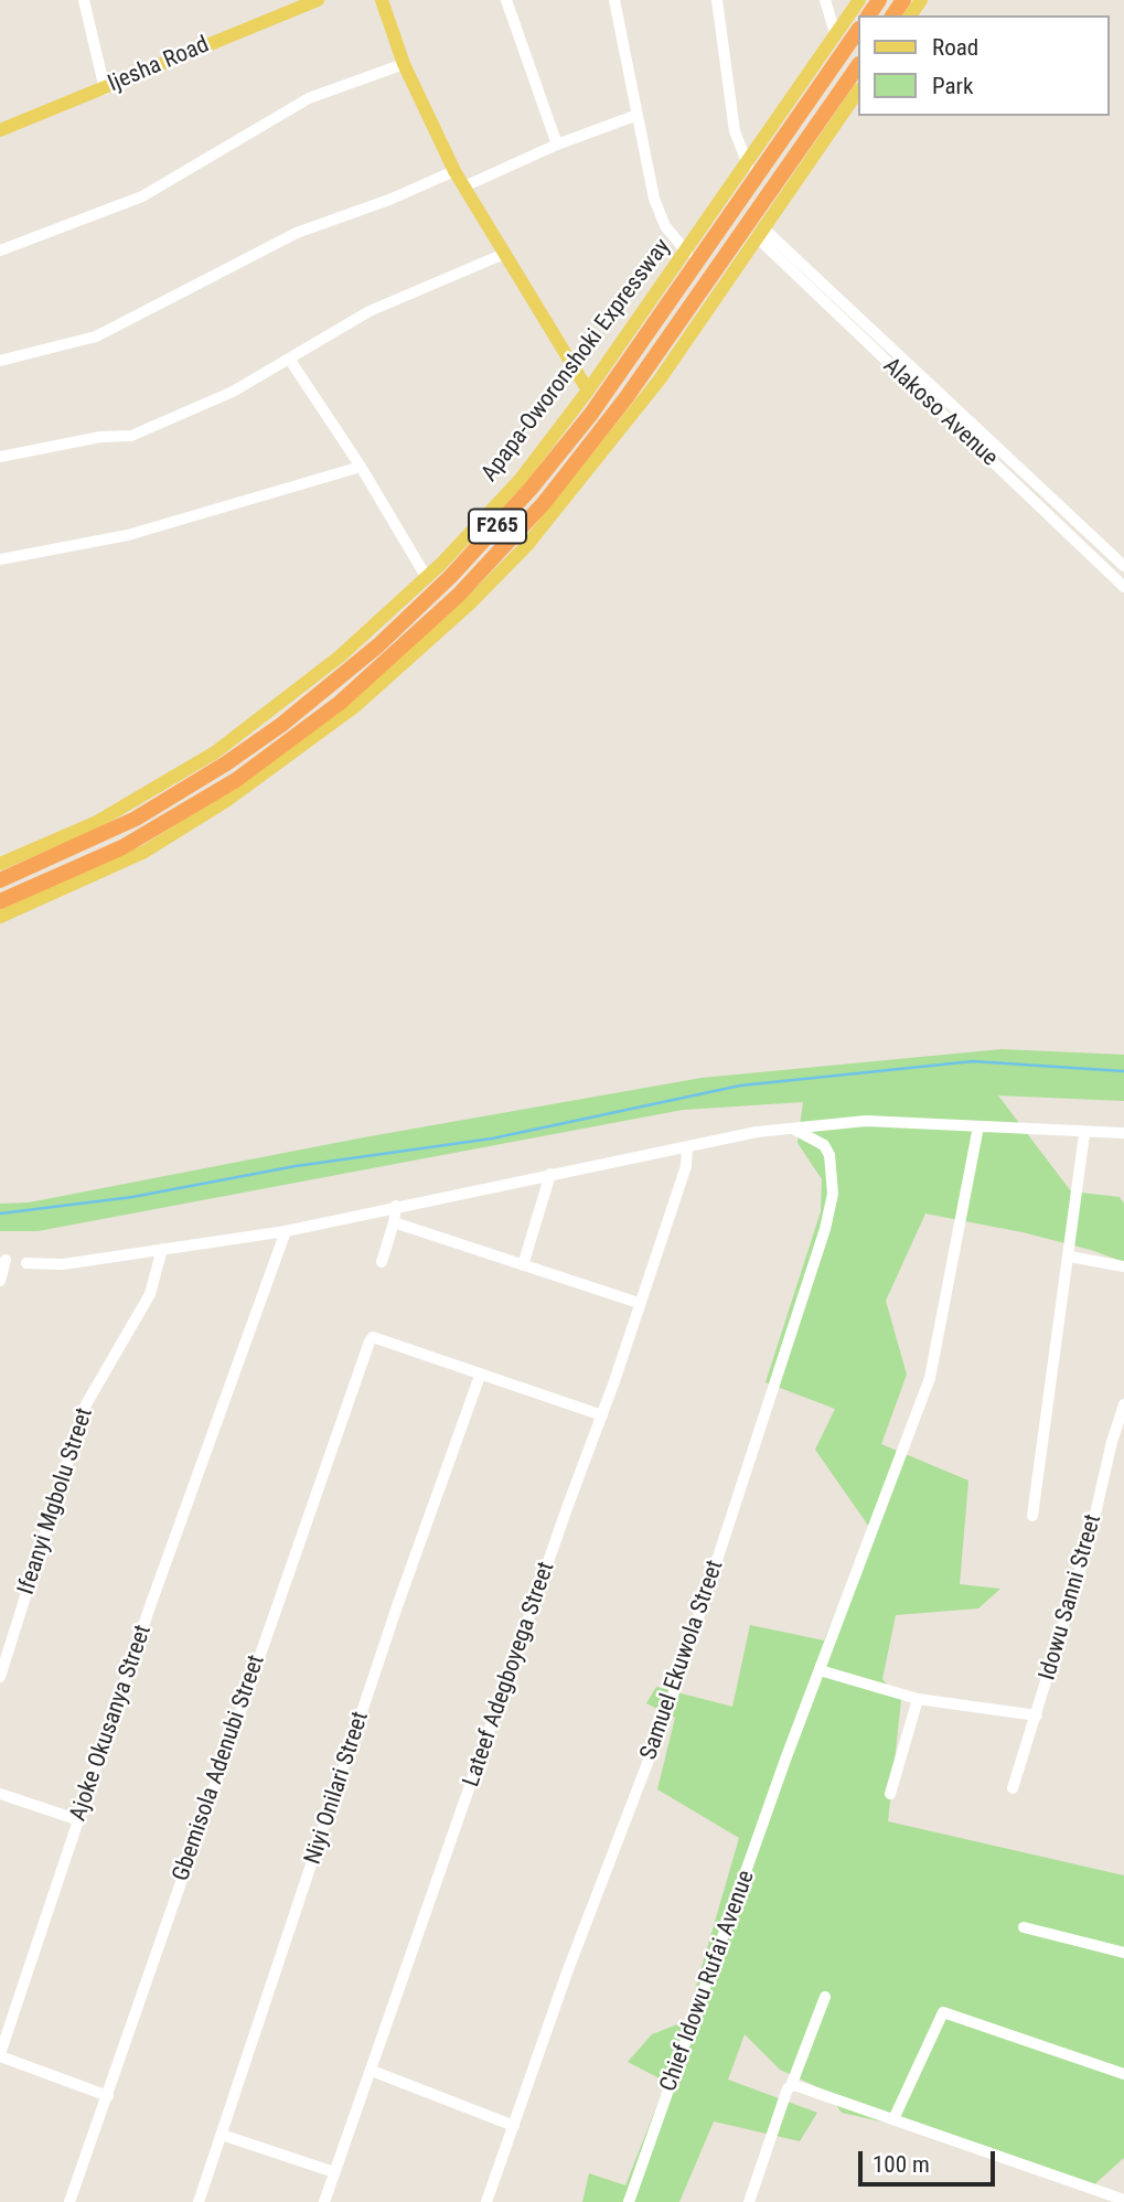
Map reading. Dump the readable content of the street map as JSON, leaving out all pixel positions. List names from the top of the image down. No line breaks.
{"streets":{"highway":["Apapa-Oworonshoki Expressway","F265"],"main road":["Ijesha Road"],"street":["Alakoso Avenue","Ifeanyi Mgbolu Street","Idowu Sanni Street","Samuel Ekuwola Street","Lateef Adegboyega Street","Ajoke Okusanya Street","Gbemisola Adenubi Street","Niyi Onilari Street","Chief Idowu Rufai Avenue"]},"crossings":[["Gbemisola Adenubi Street","Niyi Onilari Street"]],"legend":["Road","Park"],"scale_bar":"100 m"}
